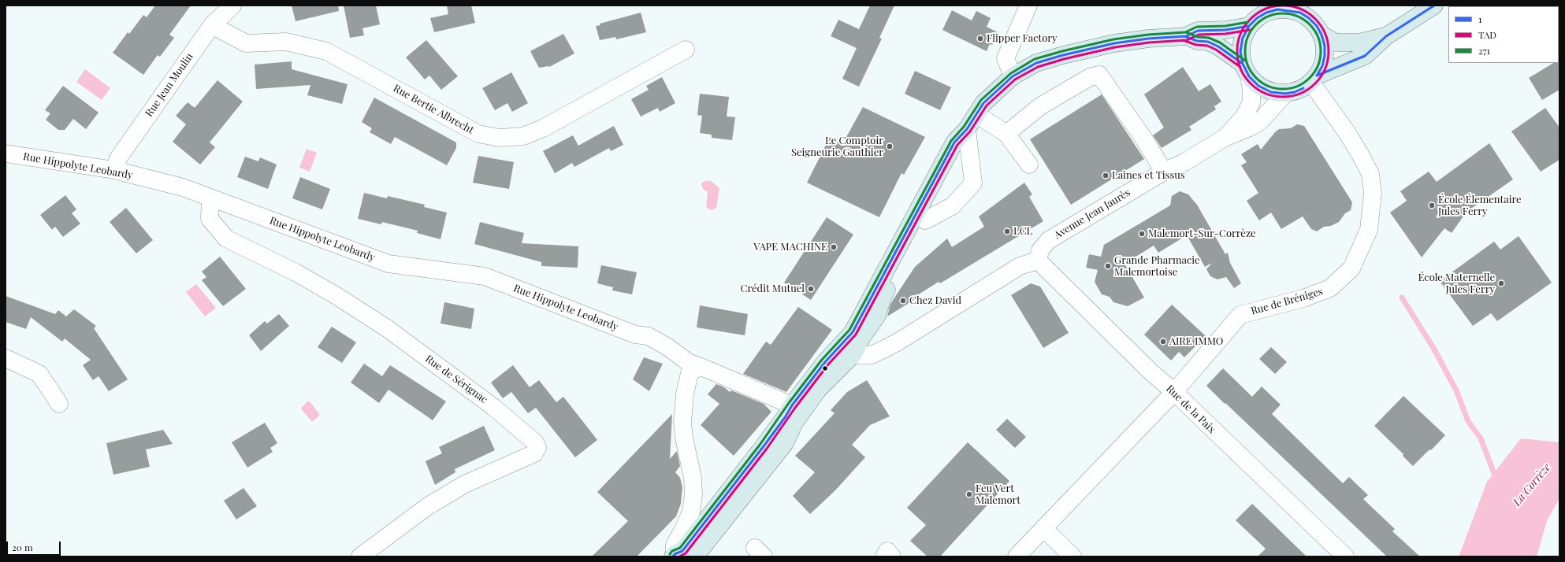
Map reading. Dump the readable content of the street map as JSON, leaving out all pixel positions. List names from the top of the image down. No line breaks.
{"streets":{"street":["Rue Jean Moulin","Rue Bertie Albrecht","Rue Hippolyte Leobardy","Avenue Jean Jaurès","Rue de Bréniges","Rue de Sérignac","Rue de la Paix"]},"crossings":[["Rue Jean Moulin","Rue Bertie Albrecht"],["Rue Jean Moulin","Rue Hippolyte Leobardy"],["Rue Hippolyte Leobardy","Rue de Sérignac"],["Avenue Jean Jaurès","Rue de Bréniges"],["Avenue Jean Jaurès","Rue de la Paix"],["Rue de Bréniges","Rue de la Paix"]],"water":["La Corrèze"],"places":["Flipper Factory","Le Comptoir Seigneurie Gauthier","Laines et Tissus","École Élementaire Jules Ferry","LCL","Malemort-Sur-Corrèze","VAPE MACHINE","Grande Pharmacie Malemortoise","École Maternelle Jules Ferry","Crédit Mutuel","Chez David","AIRE IMMO","Feu Vert Malemort"],"lines":["transit line 1","transit line TAD","transit line 271"],"legend":["1","TAD","271"],"scale_bar":"20 m"}
